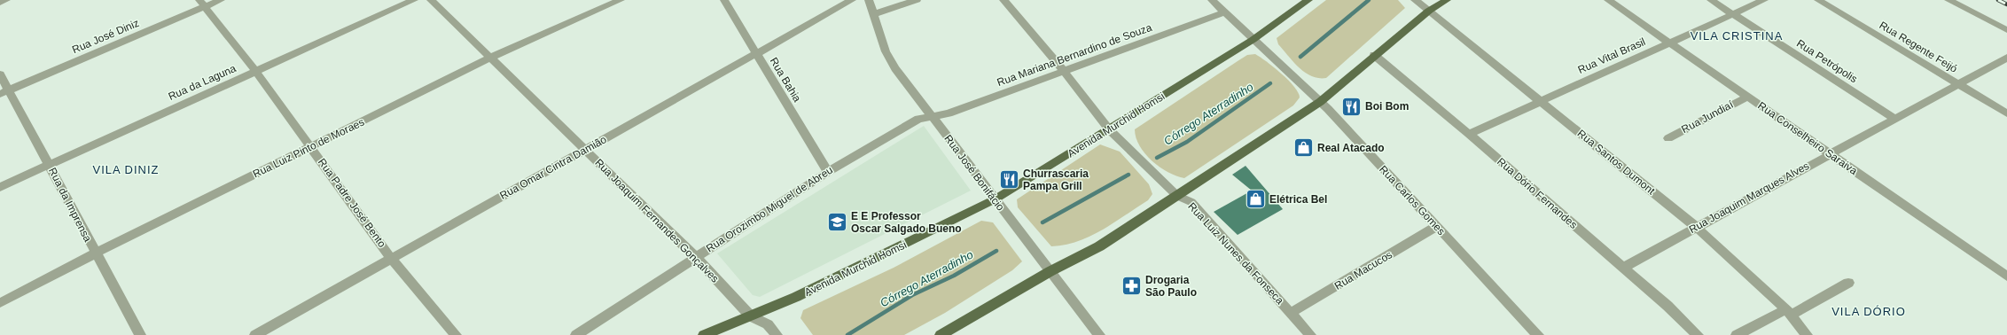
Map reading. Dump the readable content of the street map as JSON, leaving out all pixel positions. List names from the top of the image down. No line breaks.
{"streets":{"main road":["Avenida Murchid Homsi"],"street":["Rua José Diniz","Rua Regente Feijó","Rua Mariana Bernardino de Souza","Rua Vital Brasil","Rua Petrópolis","Rua Bahia","Rua da Laguna","Rua Jundiaí","Rua Conselheiro Saraiva","Rua Luiz Pinto de Moraes","Rua Santos Dumont","Rua Omar Cintra Damião","Rua José Bonifácio","Rua Dório Fernandes","Rua Joaquim Marques Alves","Rua Carlos Gomes","Rua Padre José Bento","Rua da Imprensa","Rua Orozimbo Miguel de Abreu","Rua Joaquim Fernandes Gonçalves","Rua Luiz Nunes da Fonseca","Rua Macucos"]},"crossings":[["Rua José Diniz","Rua Padre José Bento"],["Rua José Diniz","Rua da Imprensa"],["Rua Regente Feijó","Rua Joaquim Marques Alves"],["Rua Mariana Bernardino de Souza","Rua José Bonifácio"],["Rua Mariana Bernardino de Souza","Rua Carlos Gomes"],["Rua Mariana Bernardino de Souza","Rua Orozimbo Miguel de Abreu"],["Rua Mariana Bernardino de Souza","Rua Luiz Nunes da Fonseca"],["Rua Vital Brasil","Rua Petrópolis"],["Rua Vital Brasil","Rua Conselheiro Saraiva"],["Rua Vital Brasil","Rua Santos Dumont"],["Rua Vital Brasil","Rua Dório Fernandes"],["Rua Petrópolis","Rua Joaquim Marques Alves"],["Rua Bahia","Rua Omar Cintra Damião"],["Rua Bahia","Rua Orozimbo Miguel de Abreu"],["Rua da Laguna","Rua Padre José Bento"],["Rua da Laguna","Rua da Imprensa"],["Rua Jundiaí","Rua Conselheiro Saraiva"],["Avenida Murchid Homsi","Rua José Bonifácio"],["Avenida Murchid Homsi","Rua Carlos Gomes"],["Avenida Murchid Homsi","Rua Joaquim Fernandes Gonçalves"],["Avenida Murchid Homsi","Rua Luiz Nunes da Fonseca"],["Rua Conselheiro Saraiva","Rua Joaquim Marques Alves"],["Rua Luiz Pinto de Moraes","Rua Padre José Bento"],["Rua Luiz Pinto de Moraes","Rua da Imprensa"],["Rua Luiz Pinto de Moraes","Rua Joaquim Fernandes Gonçalves"],["Rua Santos Dumont","Rua Joaquim Marques Alves"],["Rua Omar Cintra Damião","Rua Padre José Bento"],["Rua Omar Cintra Damião","Rua Joaquim Fernandes Gonçalves"],["Rua José Bonifácio","Rua Orozimbo Miguel de Abreu"],["Rua Dório Fernandes","Rua Joaquim Marques Alves"],["Rua Carlos Gomes","Rua Macucos"],["Rua Orozimbo Miguel de Abreu","Rua Joaquim Fernandes Gonçalves"],["Rua Luiz Nunes da Fonseca","Rua Macucos"]],"districts":["VILA CRISTINA","VILA DINIZ","VILA DÓRIO"],"water":["Córrego Aterradinho"],"places":{"restaurant":["Boi Bom","Churrascaria Pampa Grill"],"shop":["Real Atacado","Elétrica Bel"],"school or university":["E E Professor Oscar Salgado Bueno"],"pharmacy":["Drogaria São Paulo"]}}
